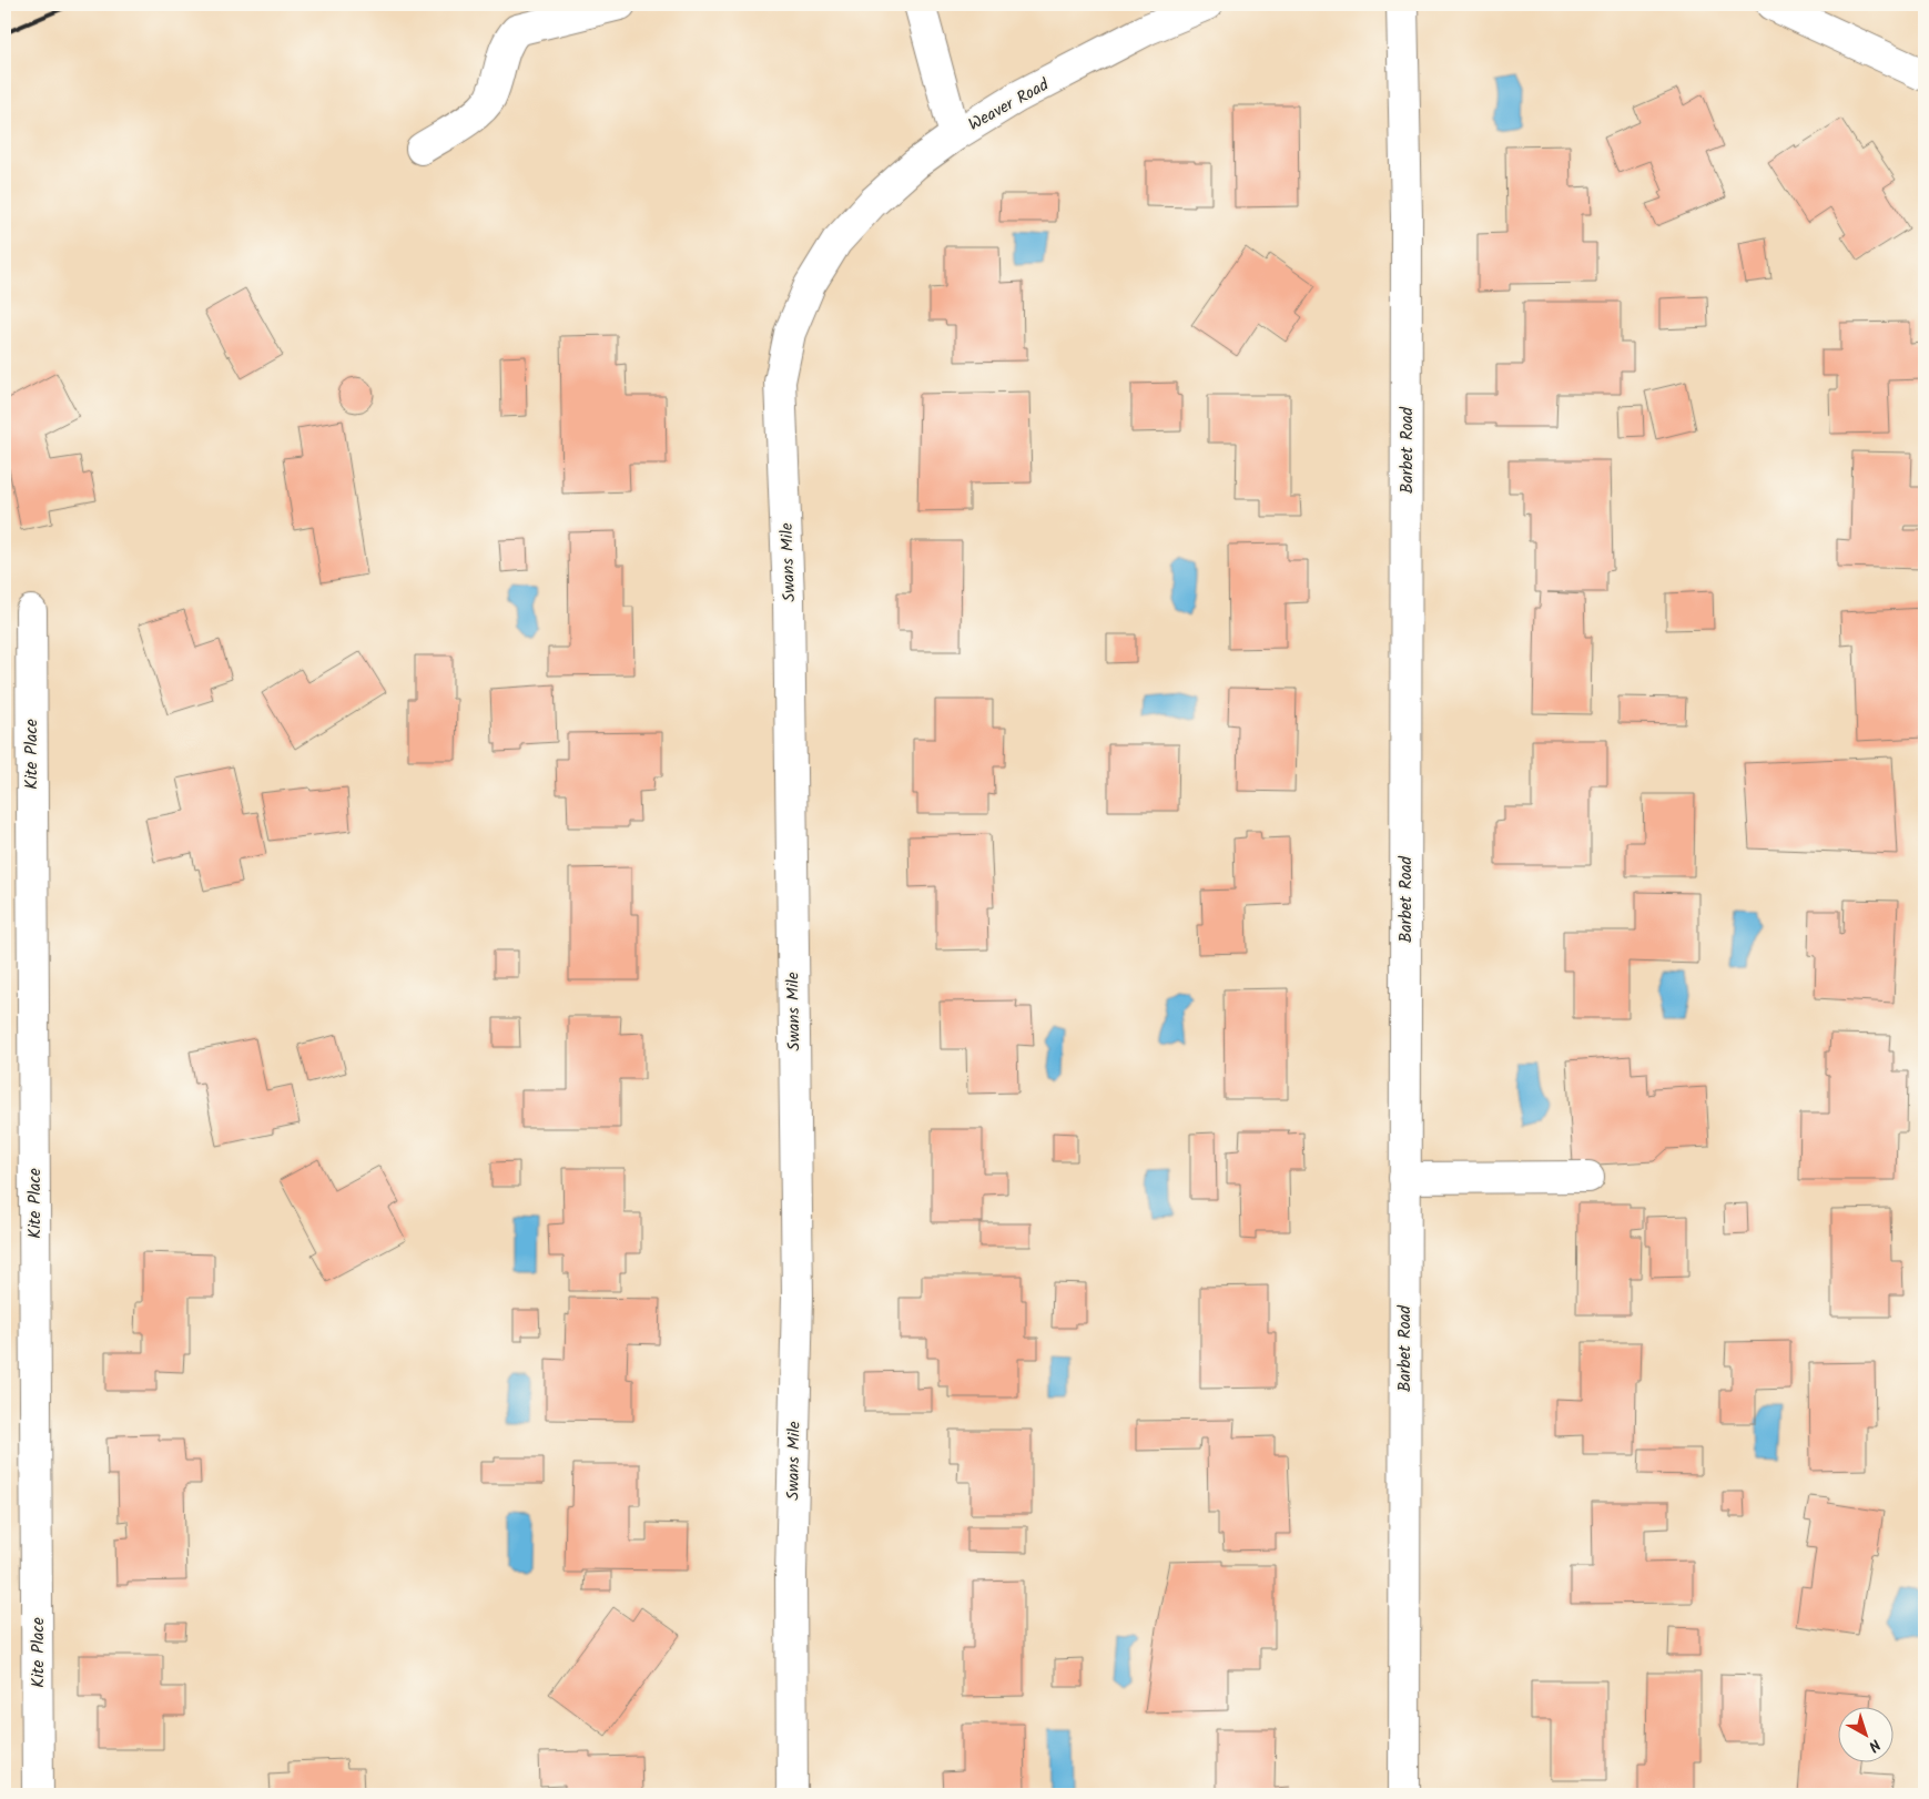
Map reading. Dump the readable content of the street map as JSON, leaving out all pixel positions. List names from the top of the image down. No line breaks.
{"streets":{"street":["Weaver Road","Barbet Road","Swans Mile","Kite Place"]},"crossings":[["Weaver Road","Swans Mile"]],"north":"bottom right"}
